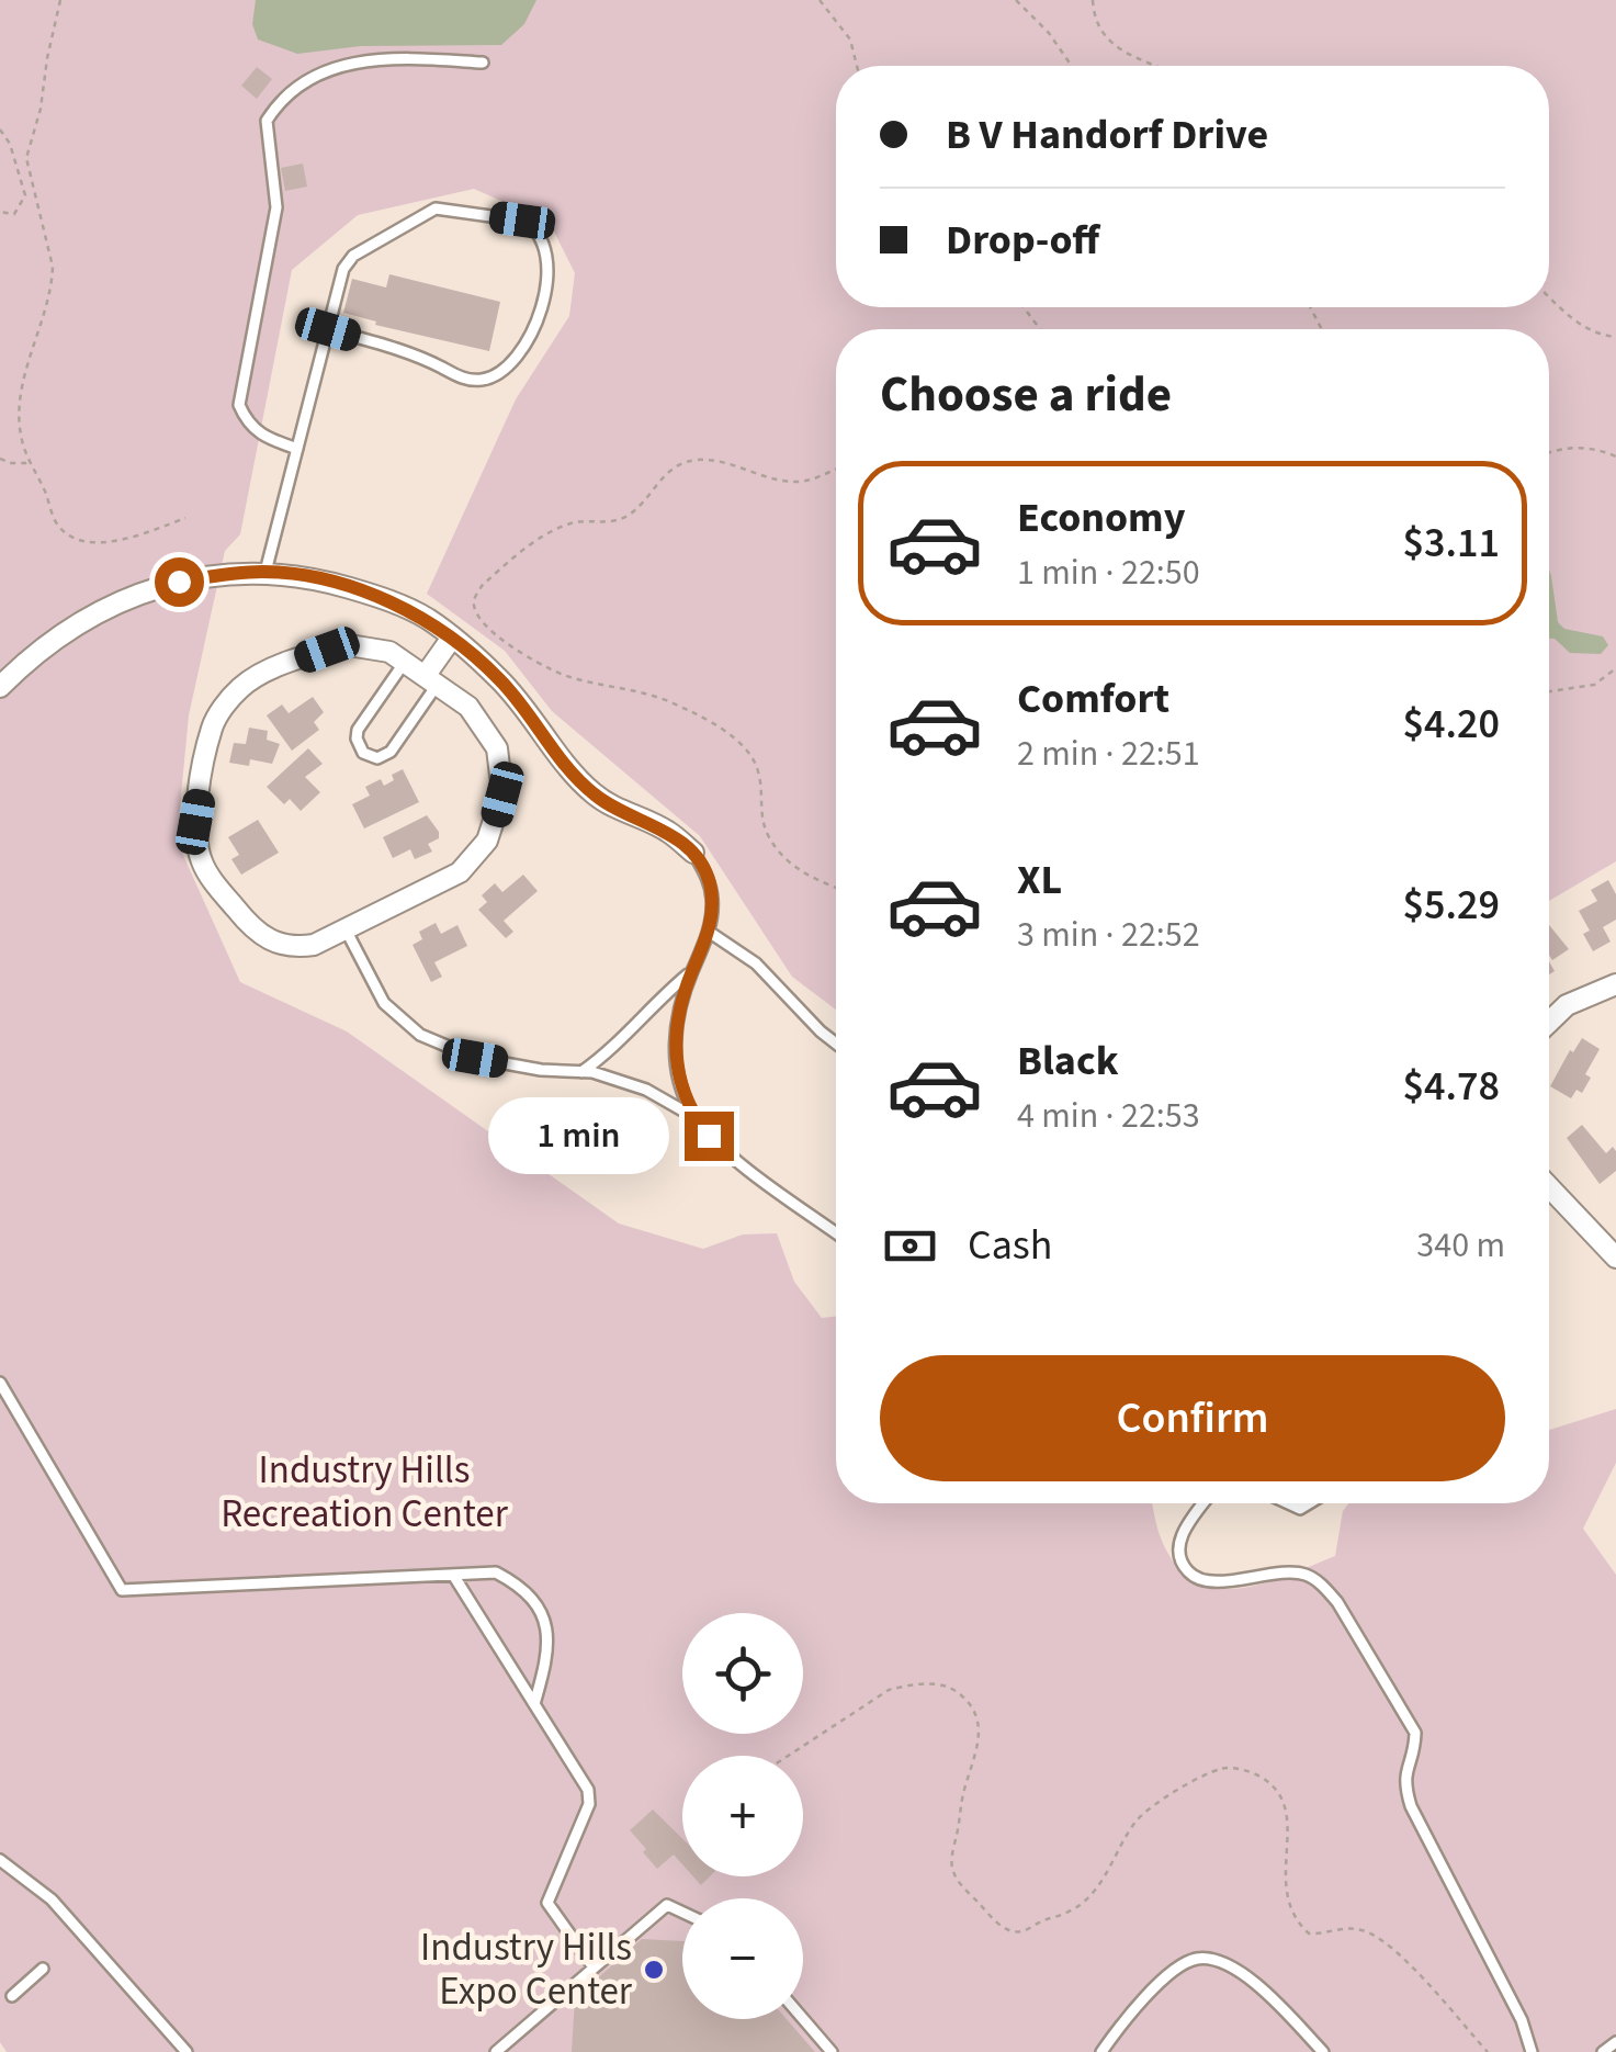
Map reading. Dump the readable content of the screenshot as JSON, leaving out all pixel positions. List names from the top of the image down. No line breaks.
{"parks":["Industry Hills Recreation Center"],"places":["Industry Hills Expo Center"],"page":{"banner":["B V Handorf Drive","Drop-off"],"heading":"Choose a ride","list":[{"name":"Economy","note":"1 min · 22:50","value":"$3.11"},{"name":"Comfort","note":"2 min · 22:51","value":"$4.20"},{"name":"XL","note":"3 min · 22:52","value":"$5.29"},{"name":"Black","note":"4 min · 22:53","value":"$4.78"}],"bubble":"1 min","pay":["Cash","340 m"],"buttons":"Confirm","map_buttons":["+","−"]}}
